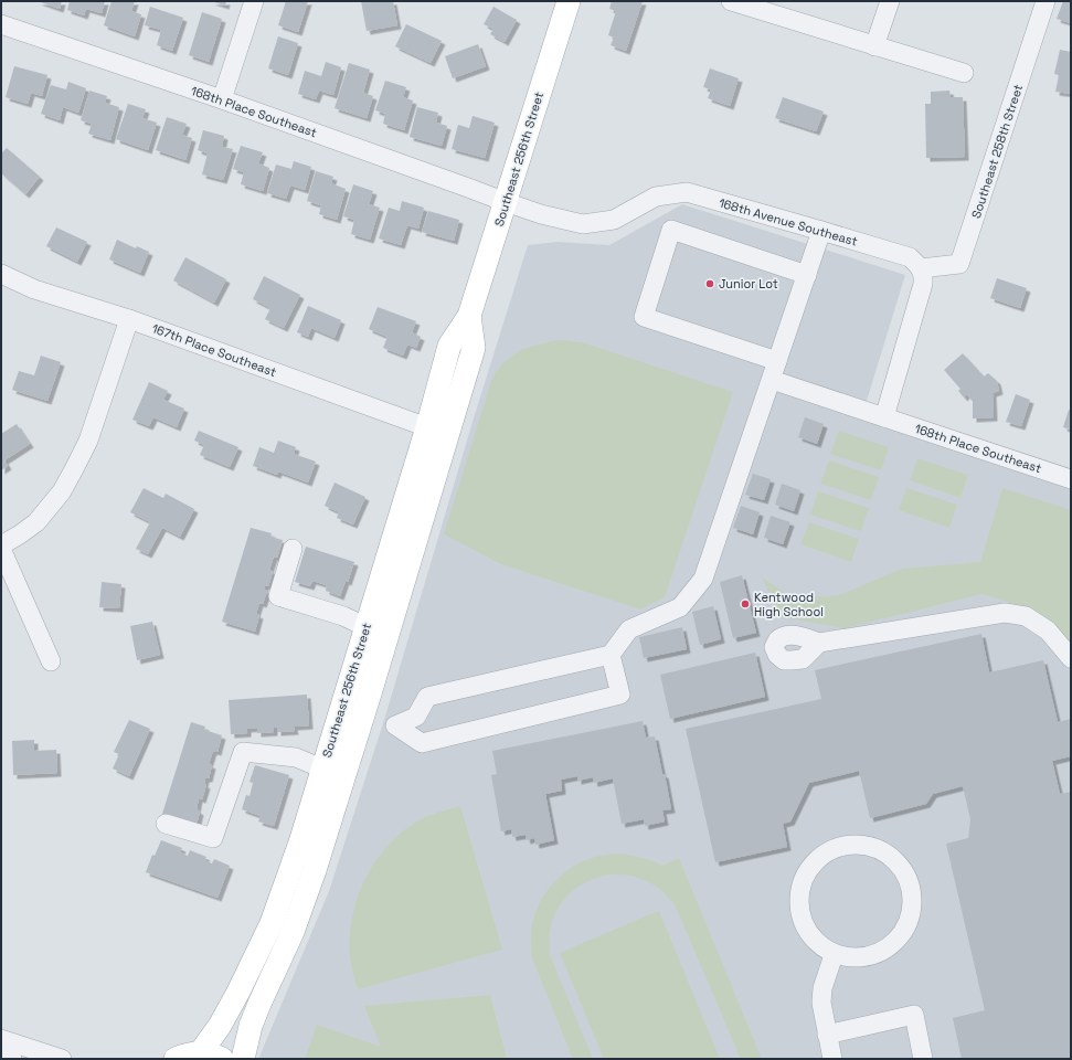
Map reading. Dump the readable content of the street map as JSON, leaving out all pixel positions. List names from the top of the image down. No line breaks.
{"streets":{"main road":["Southeast 256th Street"],"street":["168th Place Southeast","Southeast 258th Street","168th Avenue Southeast","167th Place Southeast"]},"crossings":[["168th Place Southeast","Southeast 256th Street"],["168th Place Southeast","168th Avenue Southeast"],["Southeast 258th Street","168th Avenue Southeast"],["Southeast 256th Street","168th Avenue Southeast"],["Southeast 256th Street","167th Place Southeast"]],"places":["Junior Lot","Kentwood High School"]}
